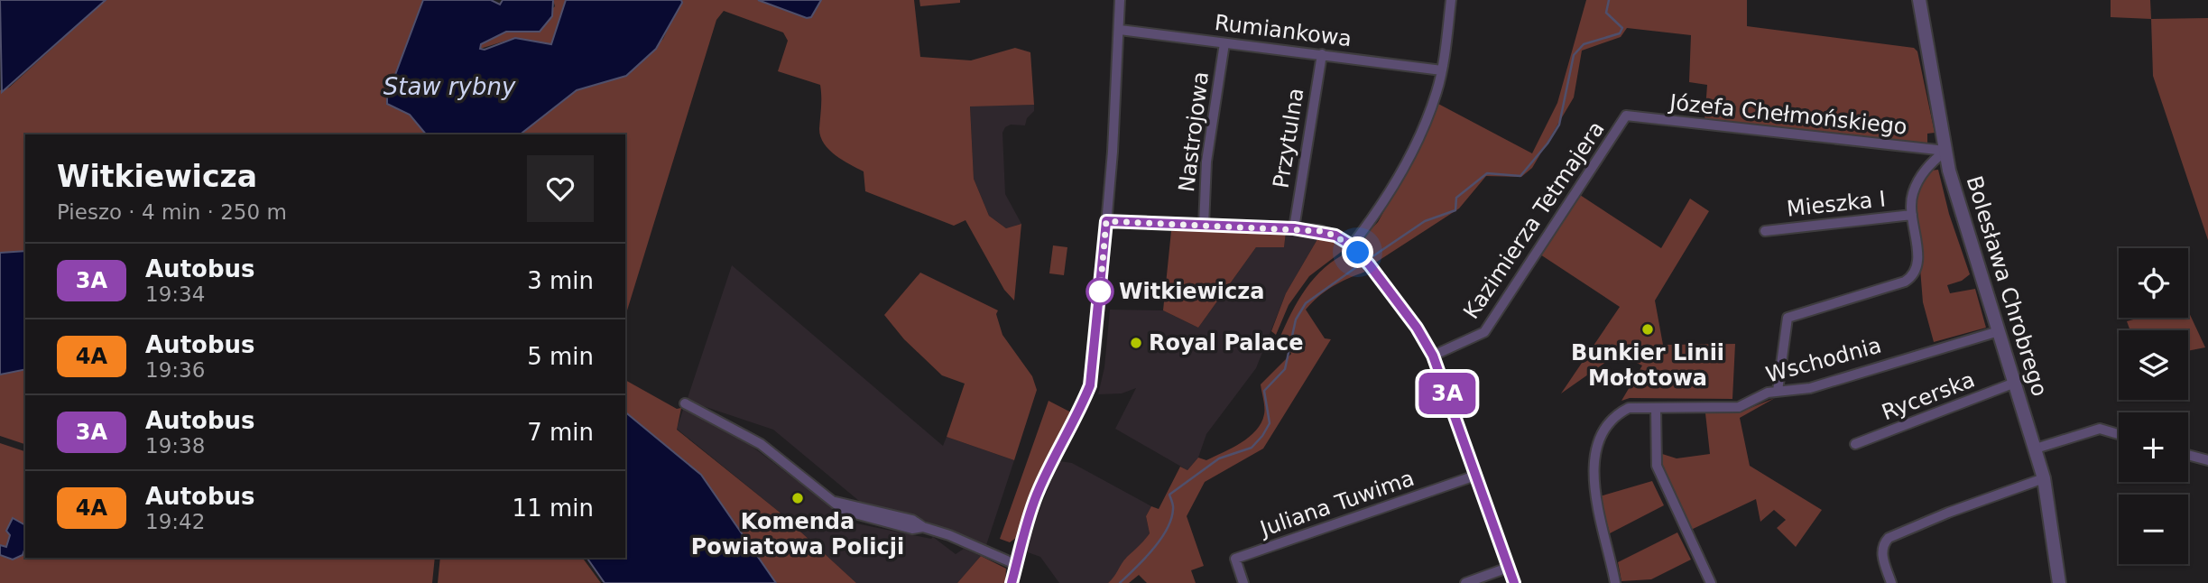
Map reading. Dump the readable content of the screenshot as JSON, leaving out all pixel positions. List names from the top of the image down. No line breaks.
{"streets":{"street":["Rumiankowa","Józefa Chełmońskiego","Nastrojowa","Przytulna","Mieszka I","Kazimierza Tetmajera","Bolesława Chrobrego","Wschodnia","Rycerska","Juliana Tuwima"]},"crossings":[["Rumiankowa","Nastrojowa"],["Rumiankowa","Przytulna"],["Józefa Chełmońskiego","Kazimierza Tetmajera"],["Józefa Chełmońskiego","Bolesława Chrobrego"],["Bolesława Chrobrego","Wschodnia"],["Bolesława Chrobrego","Rycerska"]],"water":["Staw rybny"],"places":["Witkiewicza","Bunkier Linii Mołotowa","Royal Palace","Komenda Powiatowa Policji"],"lines":["bus line 3A"],"page":{"on_map":"3A","heading":["Witkiewicza","Pieszo · 4 min · 250 m"],"list":[{"mark":"3A","name":"Autobus","note":"19:34","value":"3 min"},{"mark":"4A","name":"Autobus","note":"19:36","value":"5 min"},{"mark":"3A","name":"Autobus","note":"19:38","value":"7 min"},{"mark":"4A","name":"Autobus","note":"19:42","value":"11 min"}],"map_buttons":["+","−"]}}
